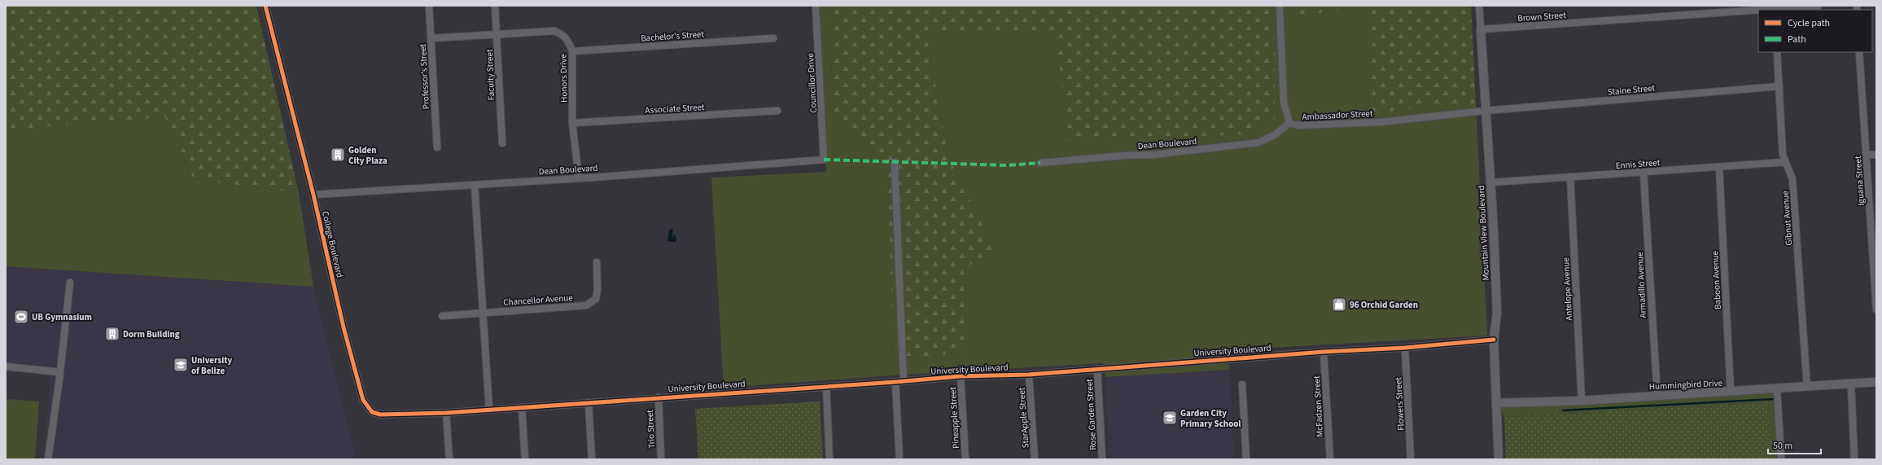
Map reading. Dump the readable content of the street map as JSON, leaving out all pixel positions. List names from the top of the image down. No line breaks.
{"streets":{"street":["Brown Street","Bachelor's Street","Faculty Street","Professor's Street","Honors Drive","Councillor Drive","Staine Street","Associate Street","Ambassador Street","Dean Boulevard","Ennis Street","Iguana Street","Gibnut Avenue","Mountain View Boulevard","College Boulevard","Baboon Avenue","Armadillo Avenue","Antelope Avenue","Chancellor Avenue","University Boulevard","Hummingbird Drive","Flowers Street","McFadzen Street","Rose Garden Street","Pineapple Street","StarApple Street","Trio Street"]},"crossings":[["Brown Street","Mountain View Boulevard"],["Bachelor's Street","Honors Drive"],["Faculty Street","Honors Drive"],["Professor's Street","Honors Drive"],["Honors Drive","Associate Street"],["Honors Drive","Dean Boulevard"],["Councillor Drive","Dean Boulevard"],["Staine Street","Ambassador Street"],["Staine Street","Gibnut Avenue"],["Staine Street","Mountain View Boulevard"],["Ambassador Street","Dean Boulevard"],["Ambassador Street","Mountain View Boulevard"],["Dean Boulevard","College Boulevard"],["Ennis Street","Gibnut Avenue"],["Ennis Street","Mountain View Boulevard"],["Ennis Street","Baboon Avenue"],["Ennis Street","Armadillo Avenue"],["Ennis Street","Antelope Avenue"],["Gibnut Avenue","Hummingbird Drive"],["Mountain View Boulevard","University Boulevard"],["Mountain View Boulevard","Hummingbird Drive"],["College Boulevard","University Boulevard"],["Baboon Avenue","Hummingbird Drive"],["Armadillo Avenue","Hummingbird Drive"],["Antelope Avenue","Hummingbird Drive"],["University Boulevard","Flowers Street"],["University Boulevard","McFadzen Street"],["University Boulevard","Rose Garden Street"],["University Boulevard","Pineapple Street"],["University Boulevard","StarApple Street"],["University Boulevard","Trio Street"]],"places":{"building":["Golden City Plaza","Dorm Building"],"shop":["96 Orchid Garden"],"sports":["UB Gymnasium"],"school or university":["University of Belize","Garden City Primary School"]},"legend":["Cycle path","Path"],"scale_bar":"50 m"}
